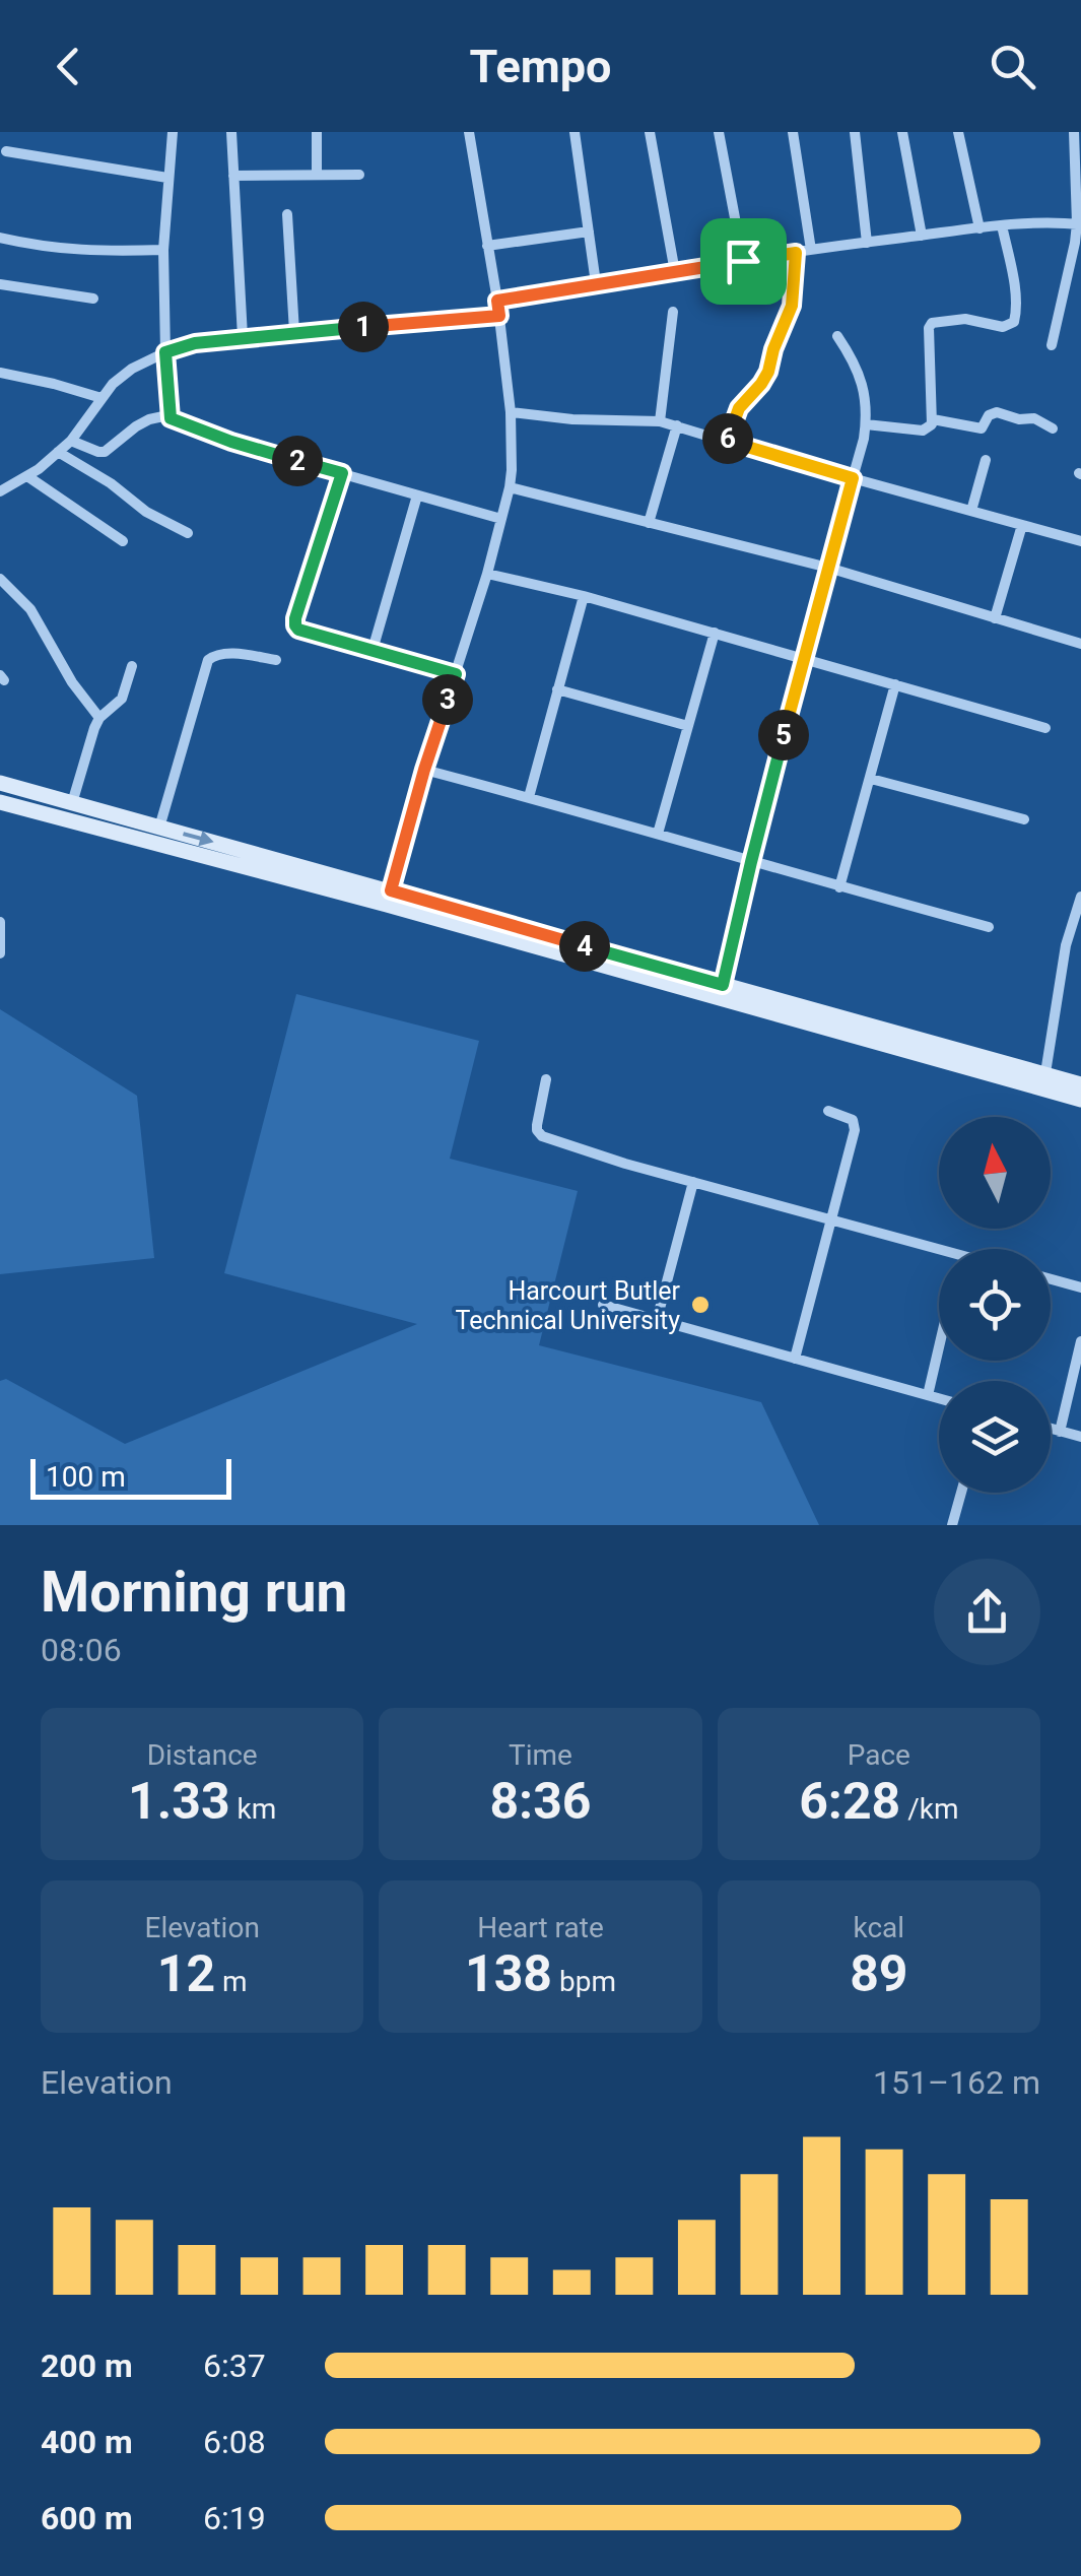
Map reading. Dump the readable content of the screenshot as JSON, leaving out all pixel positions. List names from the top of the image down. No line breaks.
{"places":["Harcourt Butler Technical University"],"scale_bar":"100 m","north":"top","page":{"header":"Tempo","pins":["1","6","2","3","5","4"],"scale":"100 m","heading":["Morning run","08:06"],"stats":[["Distance","1.33 km"],["Time","8:36"],["Pace","6:28 /km"],["Elevation","12 m"],["Heart rate","138 bpm"],["kcal","89"]],"chart":["Elevation","151–162 m"],"list":[{"name":"200 m","note":"6:37"},{"name":"400 m","note":"6:08"},{"name":"600 m","note":"6:19"}]}}
